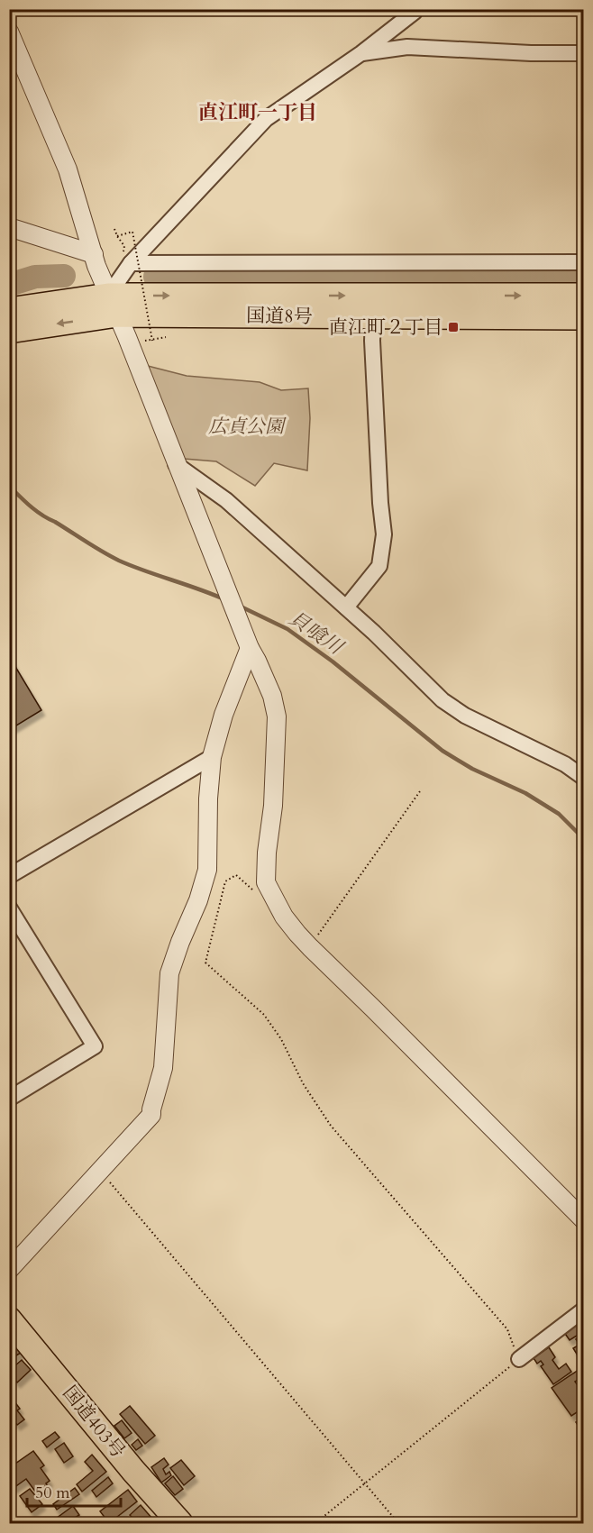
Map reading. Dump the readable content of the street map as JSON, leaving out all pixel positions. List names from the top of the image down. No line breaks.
{"streets":{"highway":["国道8号","国道403号"]},"districts":["直江町一丁目"],"water":["貝喰川"],"parks":["広貞公園"],"places":{"transit":["直江町２丁目"]},"scale_bar":"50 m"}
